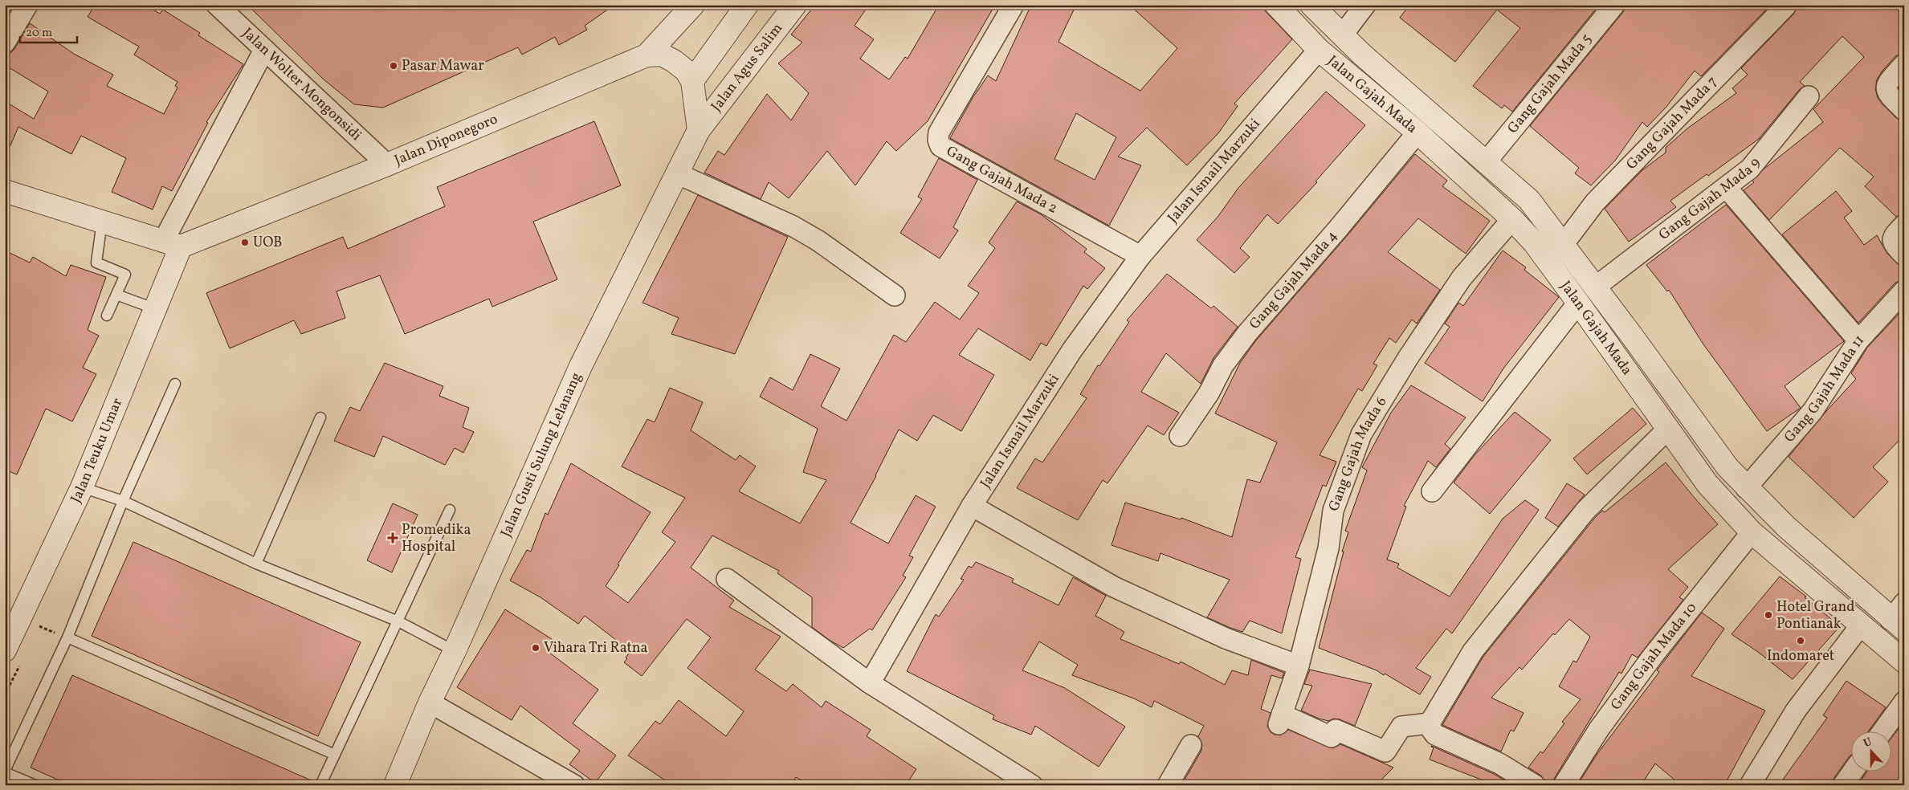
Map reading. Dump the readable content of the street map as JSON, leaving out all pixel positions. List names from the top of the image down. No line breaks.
{"streets":{"street":["Jalan Agus Salim","Gang Gajah Mada 5","Jalan Wolter Mongonsidi","Jalan Gajah Mada","Gang Gajah Mada 7","Jalan Diponegoro","Jalan Ismail Marzuki","Gang Gajah Mada 2","Gang Gajah Mada 9","Gang Gajah Mada 4","Gang Gajah Mada 11","Jalan Teuku Umar","Gang Gajah Mada 6","Jalan Gusti Sulung Lelanang","Gang Gajah Mada 10"]},"crossings":[["Jalan Agus Salim","Jalan Gusti Sulung Lelanang"],["Gang Gajah Mada 5","Jalan Gajah Mada"],["Jalan Wolter Mongonsidi","Jalan Diponegoro"],["Jalan Gajah Mada","Gang Gajah Mada 7"],["Jalan Gajah Mada","Jalan Ismail Marzuki"],["Jalan Gajah Mada","Gang Gajah Mada 9"],["Jalan Gajah Mada","Gang Gajah Mada 4"],["Jalan Gajah Mada","Gang Gajah Mada 11"],["Jalan Gajah Mada","Gang Gajah Mada 6"],["Jalan Gajah Mada","Gang Gajah Mada 10"],["Jalan Diponegoro","Jalan Teuku Umar"],["Jalan Ismail Marzuki","Gang Gajah Mada 2"]],"places":{"other":["Pasar Mawar","UOB","Hotel Grand Pontianak","Indomaret","Vihara Tri Ratna"],"health":["Promedika Hospital"]},"scale_bar":"20 m","north":"top"}
